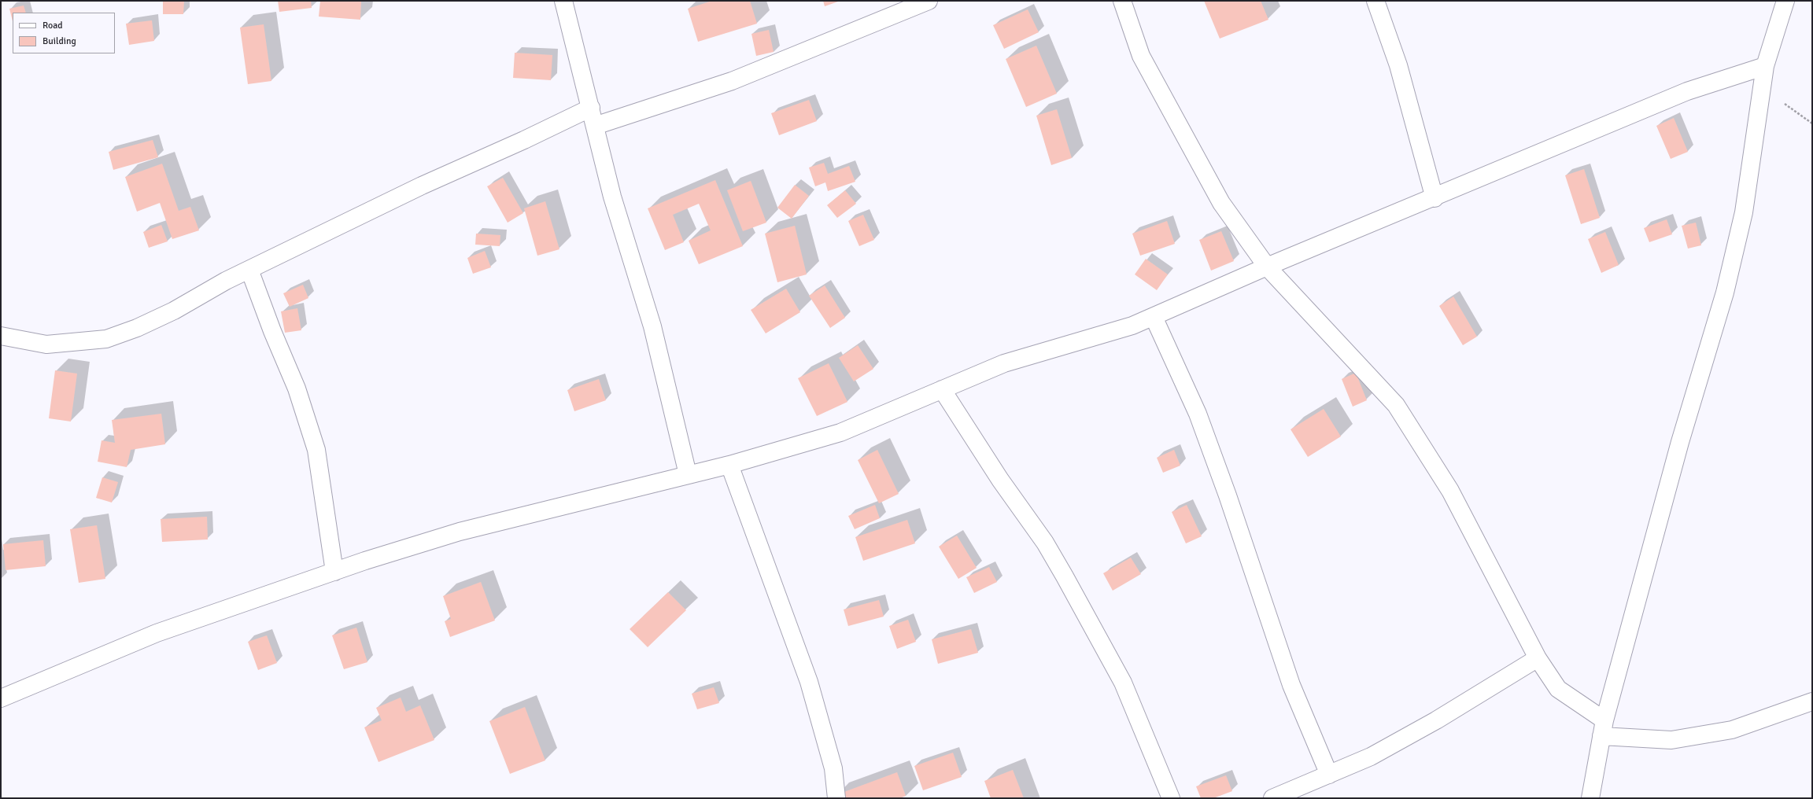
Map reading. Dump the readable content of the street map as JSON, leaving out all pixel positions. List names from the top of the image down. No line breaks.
{"legend":["Road","Building"]}
